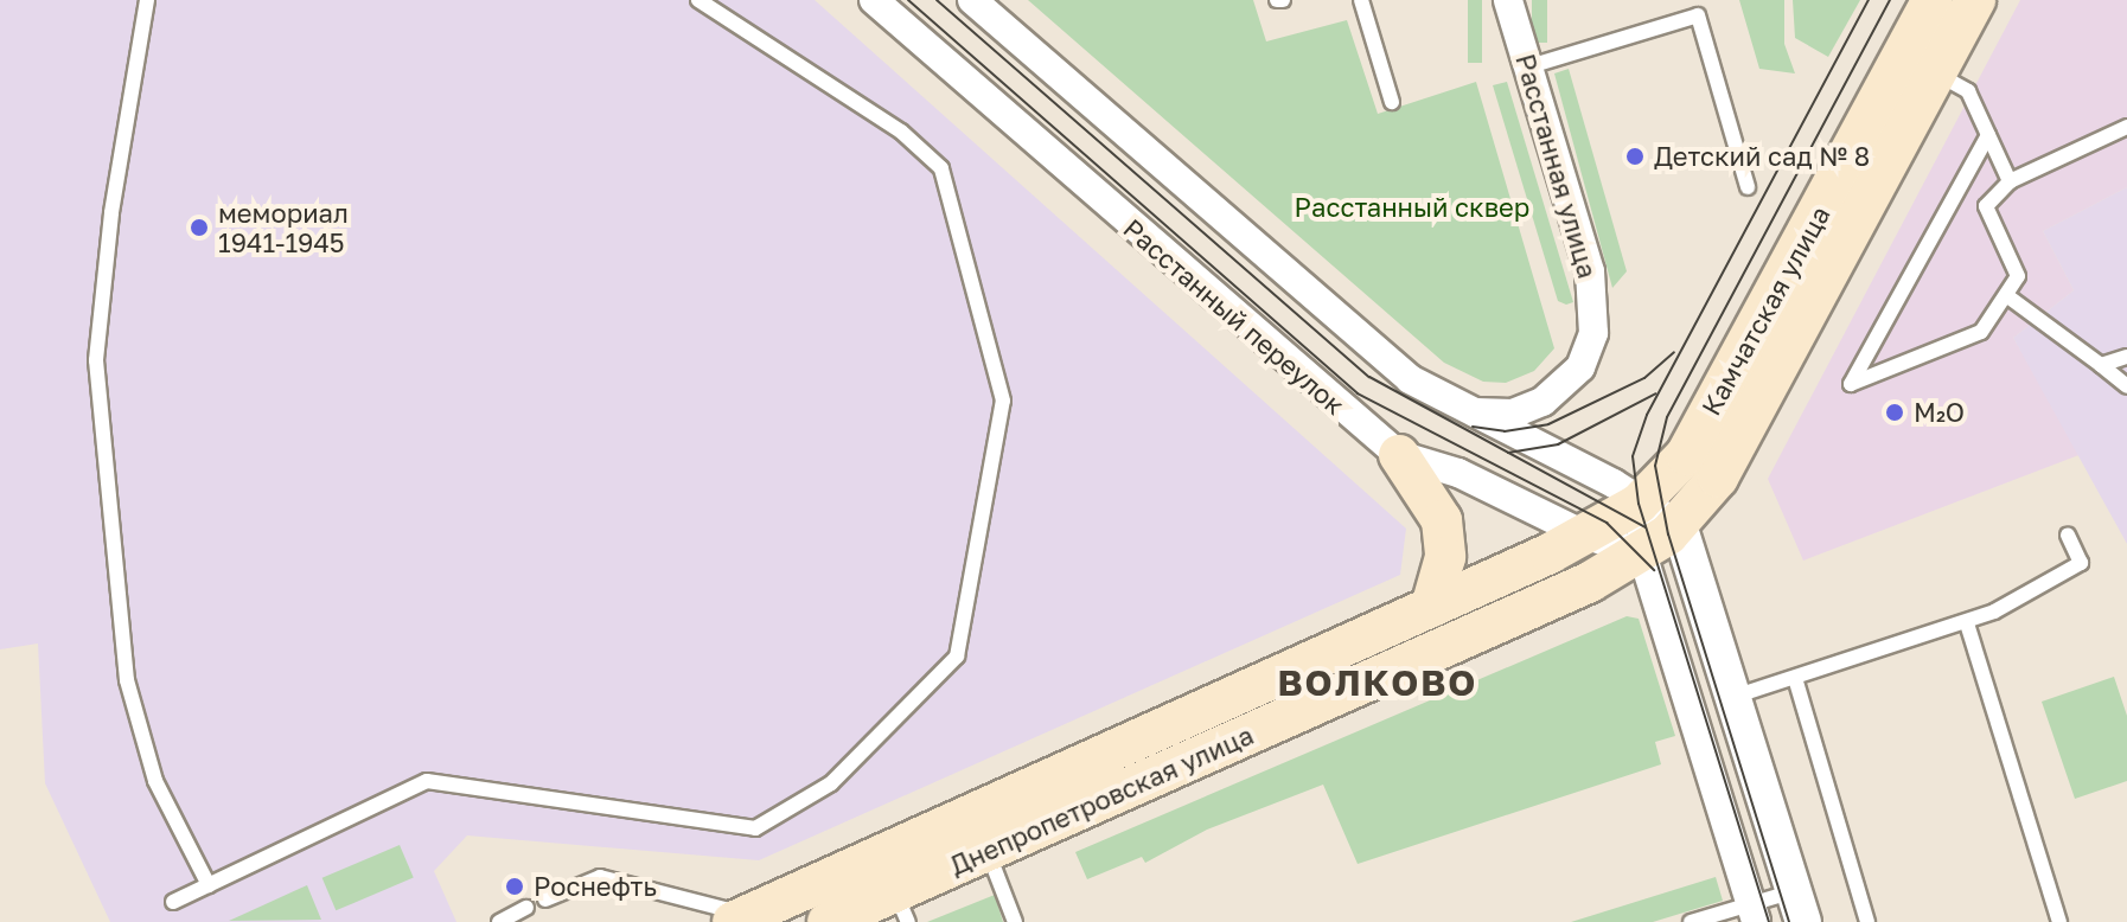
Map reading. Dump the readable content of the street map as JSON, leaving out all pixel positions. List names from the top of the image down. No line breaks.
{"streets":{"main road":["Камчатская улица","Днепропетровская улица"],"street":["Расстанная улица","Расстанный переулок"]},"crossings":[["Камчатская улица","Расстанный переулок"],["Камчатская улица","Днепропетровская улица"],["Расстанный переулок","Днепропетровская улица"]],"districts":["ВОЛКОВО"],"parks":["Расстанный сквер"],"places":["Детский сад № 8","мемориал 1941-1945","М₂O","Роснефть"]}
